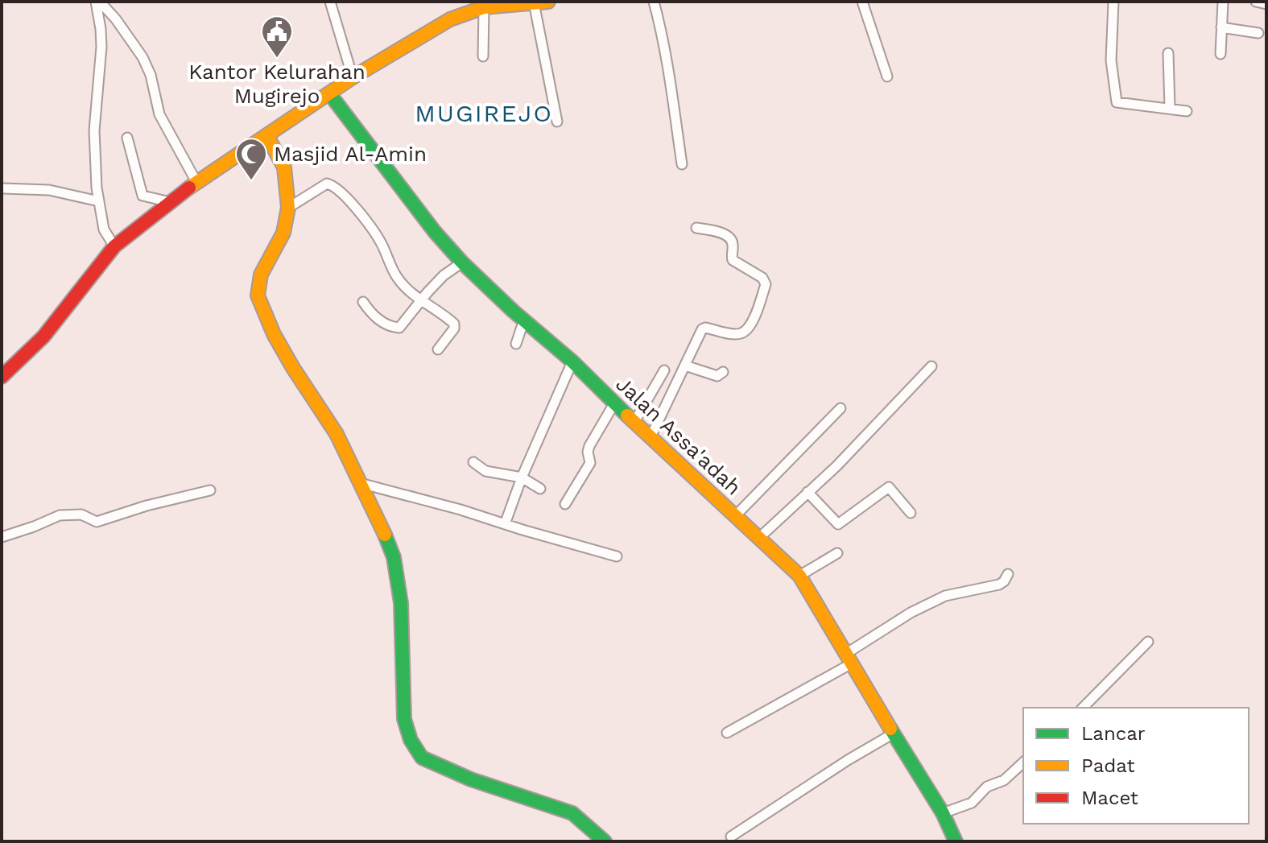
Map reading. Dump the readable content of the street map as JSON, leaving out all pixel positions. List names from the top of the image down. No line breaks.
{"streets":{"street":["Jalan Assa'adah"]},"districts":["MUGIREJO"],"places":{"public building":["Kantor Kelurahan Mugirejo"],"mosque":["Masjid Al-Amin"]},"legend":["Lancar","Padat","Macet"]}
